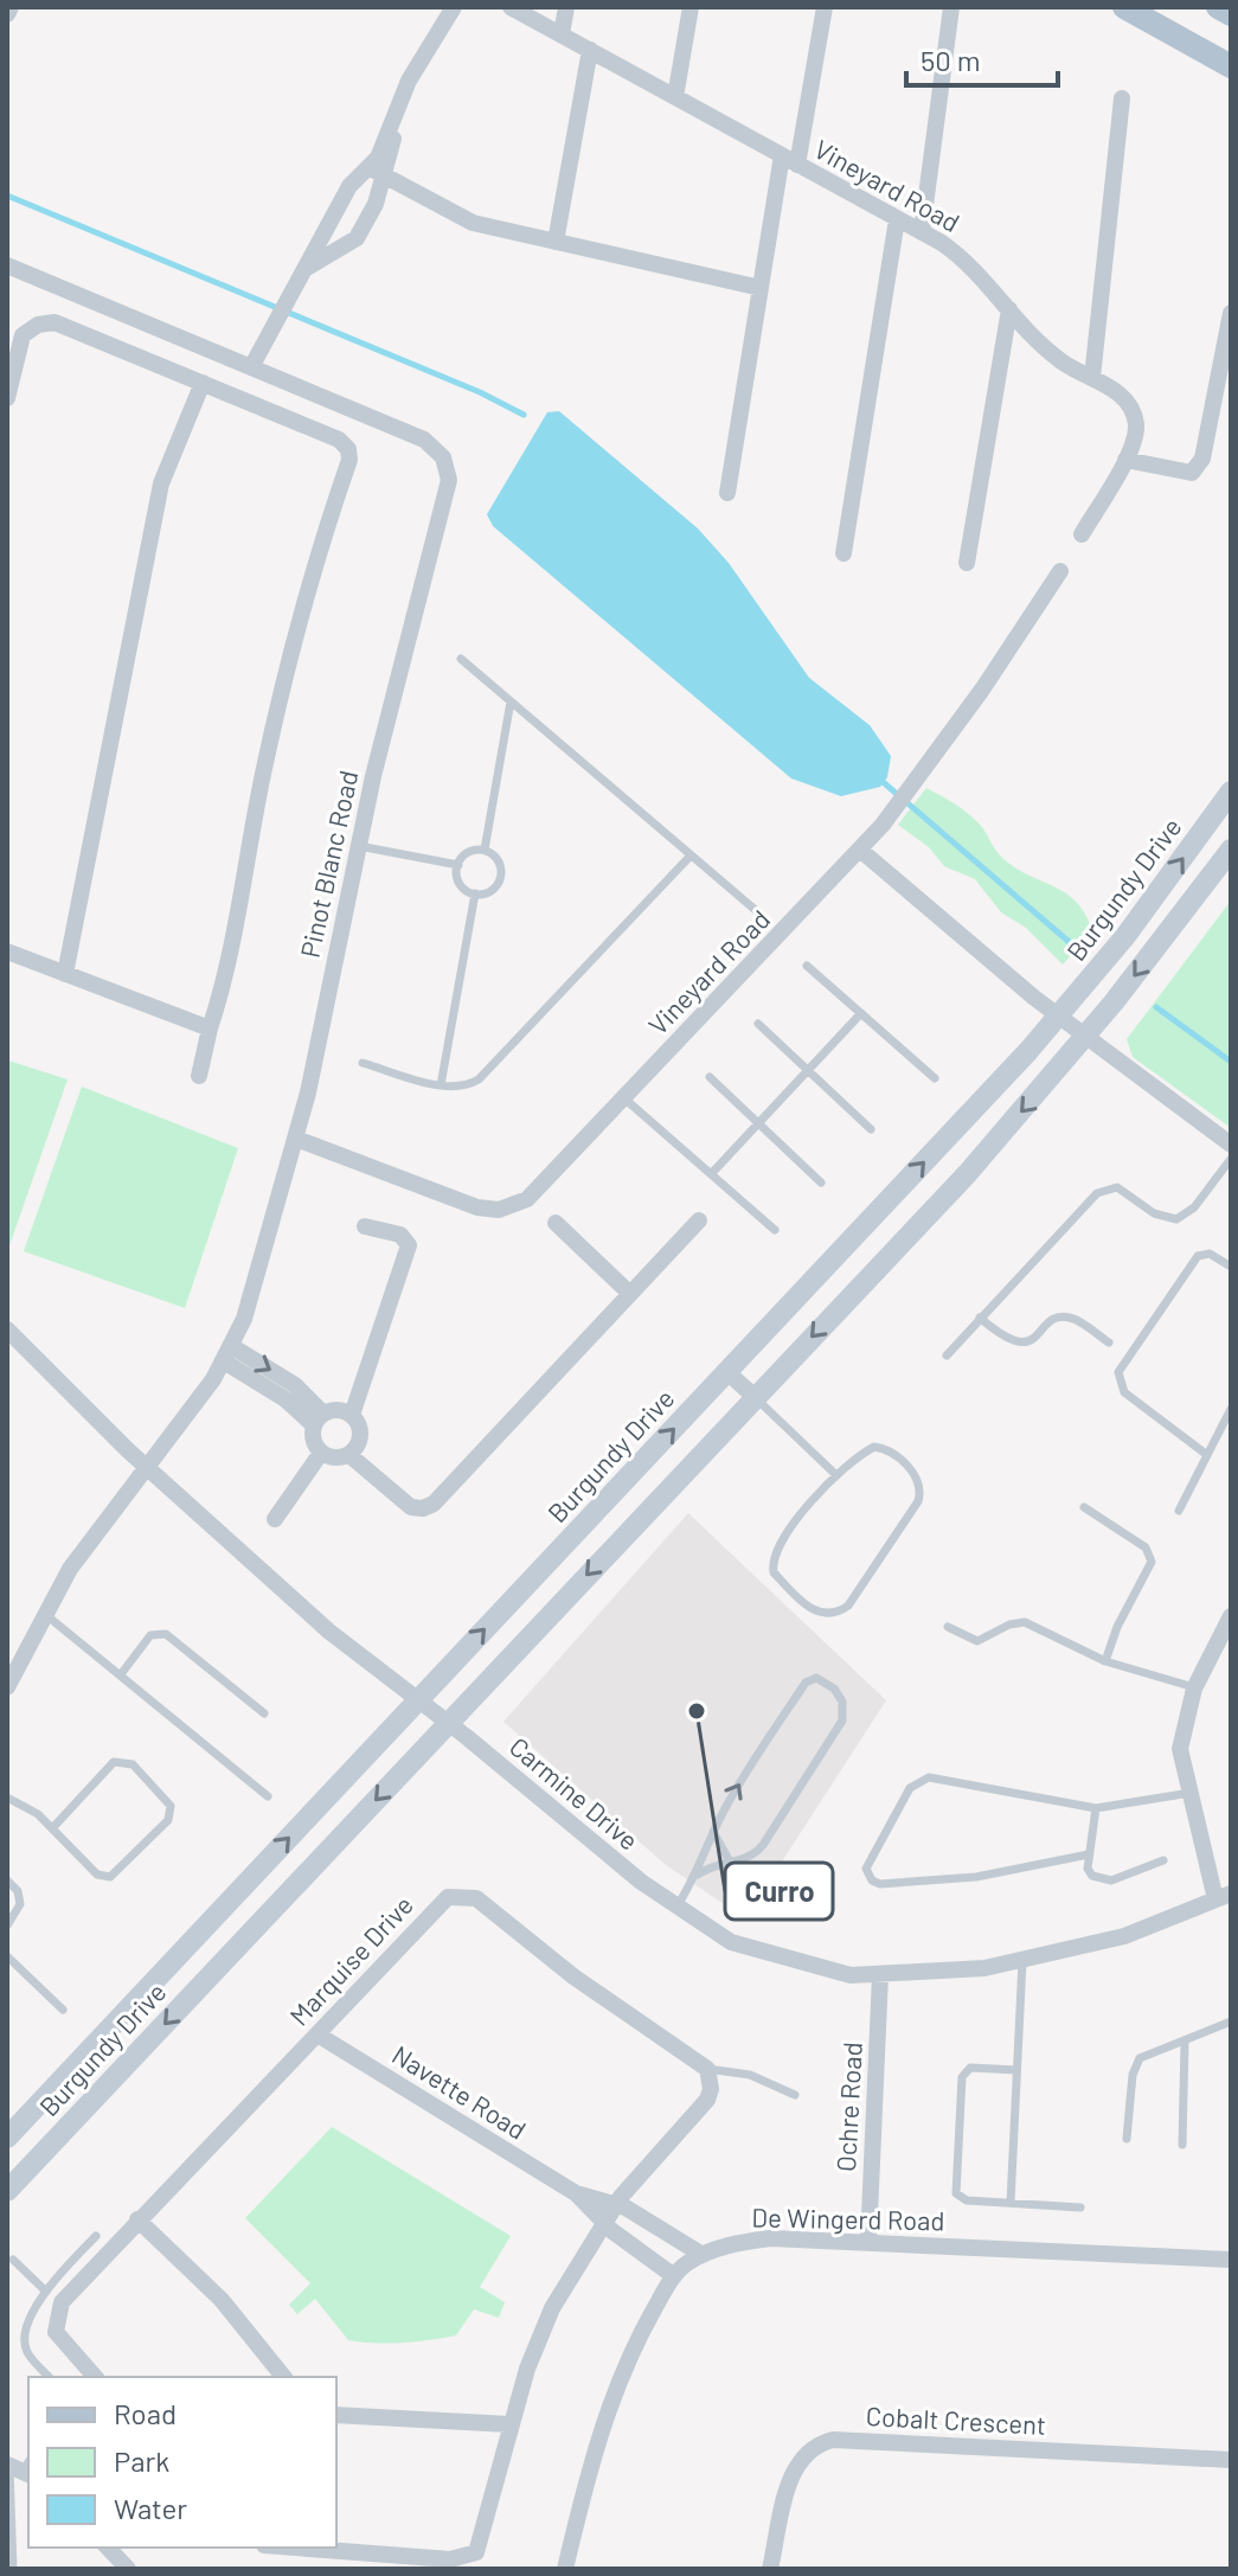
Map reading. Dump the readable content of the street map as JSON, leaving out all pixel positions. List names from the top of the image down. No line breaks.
{"streets":{"main road":["Burgundy Drive"],"street":["Vineyard Road","Pinot Blanc Road","Carmine Drive","Marquise Drive","Navette Road","Ochre Road","De Wingerd Road","Cobalt Crescent"]},"crossings":[["Vineyard Road","Pinot Blanc Road"],["Pinot Blanc Road","Carmine Drive"],["Burgundy Drive","Carmine Drive"],["Carmine Drive","Ochre Road"],["Marquise Drive","Navette Road"],["Ochre Road","De Wingerd Road"]],"places":["Curro"],"legend":["Road","Park","Water"],"scale_bar":"50 m"}
